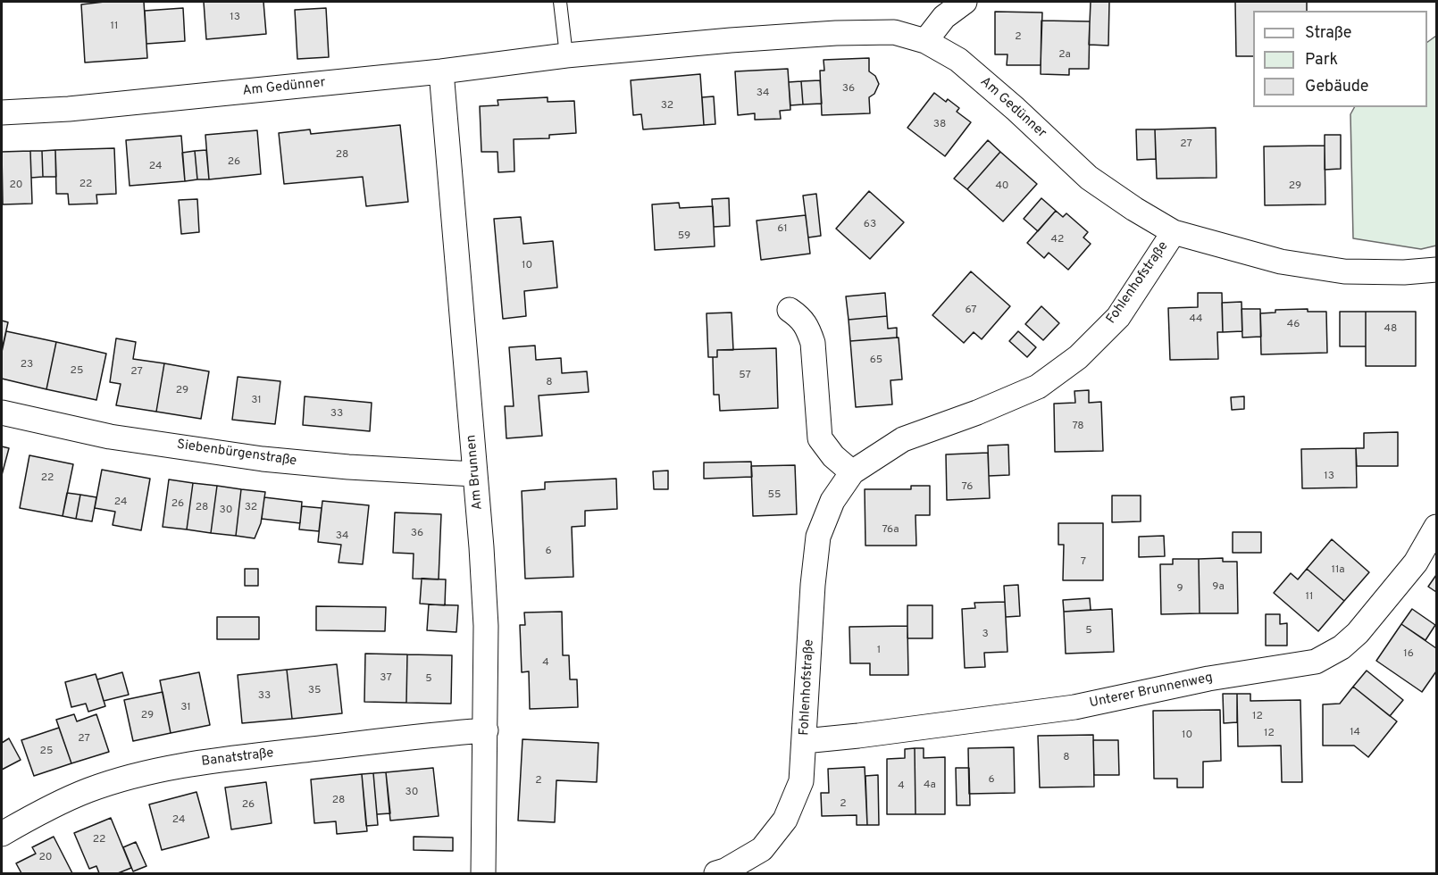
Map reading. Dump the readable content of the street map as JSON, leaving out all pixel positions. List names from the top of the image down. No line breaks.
{"streets":{"street":["Am Gedünner","Fohlenhofstraße","Siebenbürgenstraße","Am Brunnen","Unterer Brunnenweg","Banatstraße"]},"crossings":[["Am Gedünner","Fohlenhofstraße"],["Am Gedünner","Am Brunnen"],["Fohlenhofstraße","Unterer Brunnenweg"],["Siebenbürgenstraße","Am Brunnen"],["Am Brunnen","Banatstraße"]],"house_numbers":["13","11","2","2a","36","34","32","38","27","28","26","24","22","20","40","29","63","61","59","42","10","67","44","46","48","65","23","25","27","57","8","29","31","33","78","13","22","76","55","24","26","28","32","30","76a","36","34","6","7","11a","9a","9","11","5","3","1","16","4","37","5","35","33","31","29","12","14","12","10","27","25","8","6","2","4a","4","30","28","2","26","24","22","20"],"legend":["Straße","Park","Gebäude"]}
